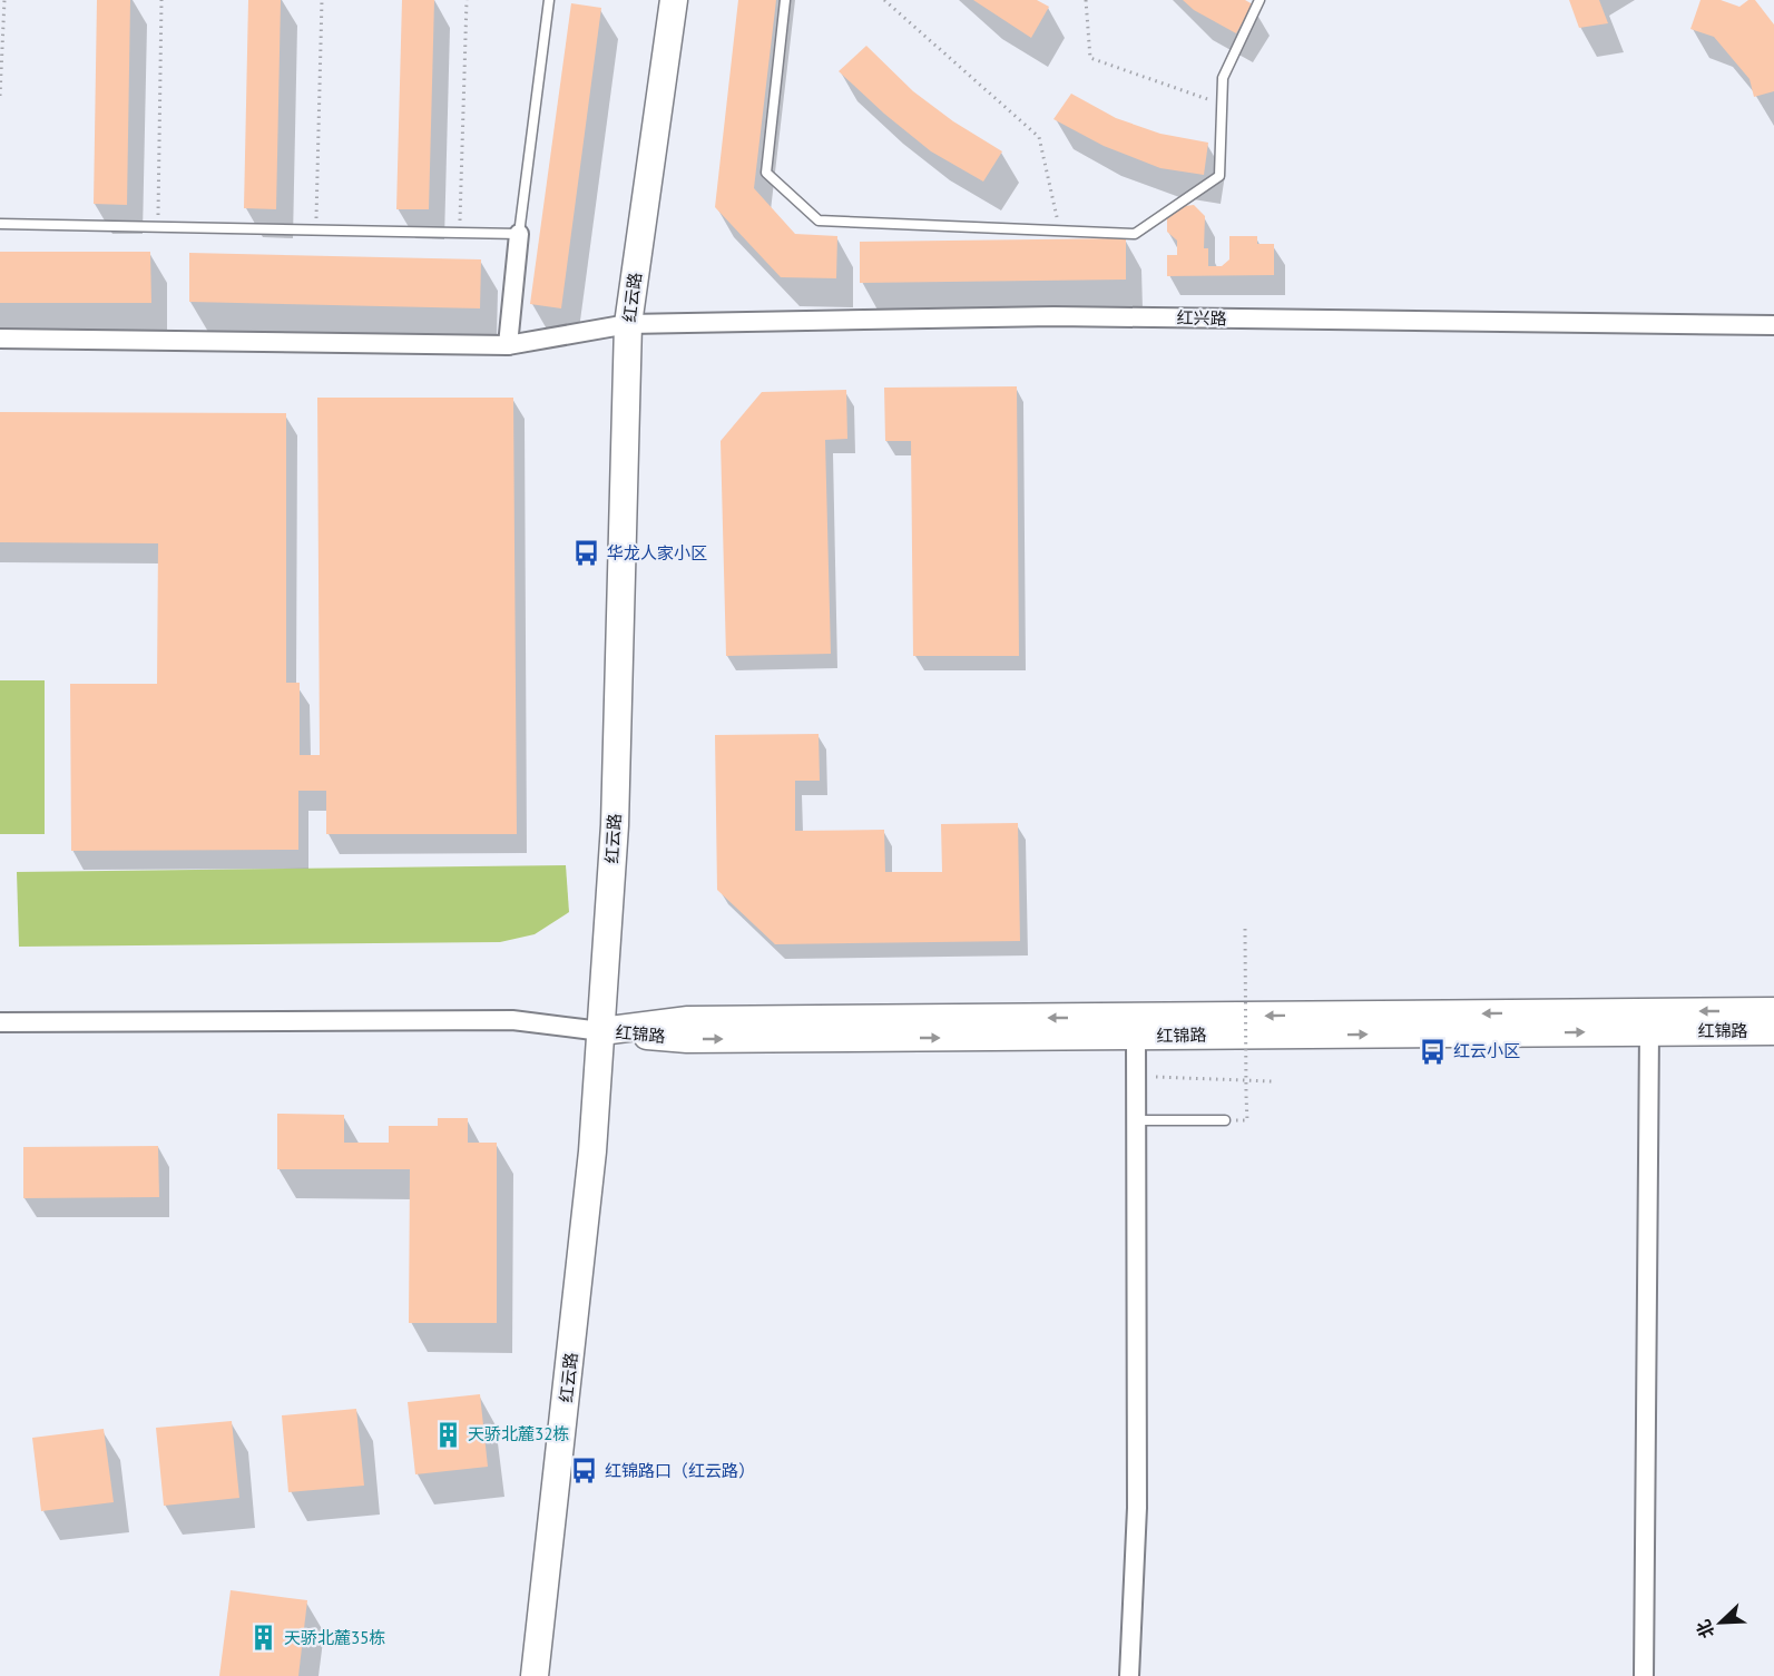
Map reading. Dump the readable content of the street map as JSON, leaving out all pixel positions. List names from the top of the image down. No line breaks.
{"streets":{"street":["红云路","红兴路","红锦路"]},"crossings":[["红云路","红兴路"],["红云路","红锦路"]],"places":{"bus stop":["华龙人家小区","红云小区","红锦路口（红云路）"],"building":["天骄北麓32栋","天骄北麓35栋"]},"north":"bottom left"}
